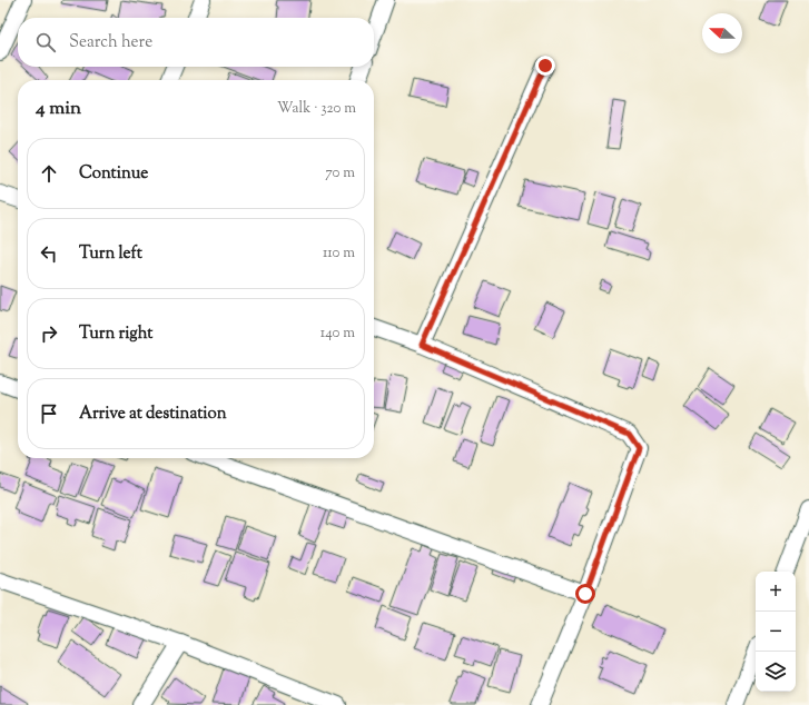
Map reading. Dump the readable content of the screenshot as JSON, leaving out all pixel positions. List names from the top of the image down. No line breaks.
{"north":"left","page":{"search":"Search here","heading":["4 min","Walk · 320 m"],"list":[["Continue","70 m"],["Turn left","110 m"],["Turn right","140 m"],"Arrive at destination"],"map_buttons":["+","−"]}}
